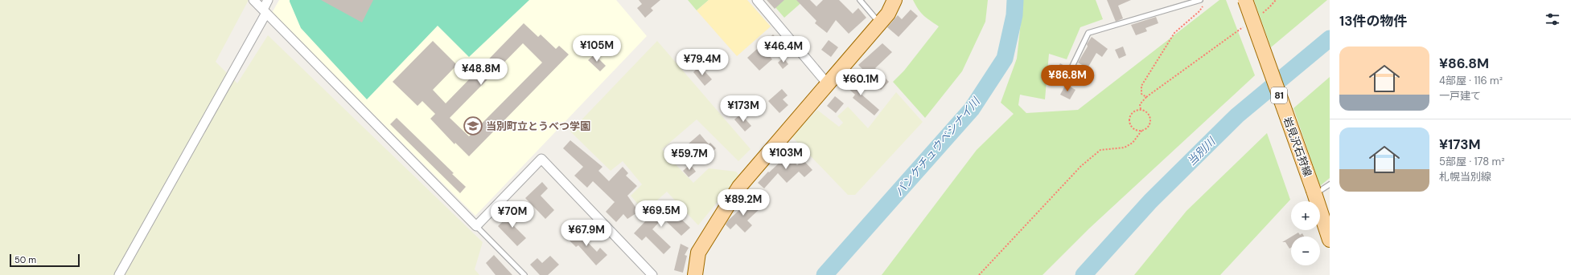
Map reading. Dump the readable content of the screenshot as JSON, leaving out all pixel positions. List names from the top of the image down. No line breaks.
{"streets":{"main road":["81","岩見沢石狩線"]},"water":["パンケチュウベシナイ川","当別川"],"places":{"school or university":["当別町立とうべつ学園"]},"scale_bar":"50 m","page":{"heading":"13件の物件","price":["¥105M","¥46.4M","¥79.4M","¥48.8M","¥86.8M","¥60.1M","¥173M","¥103M","¥59.7M","¥89.2M","¥69.5M","¥70M","¥67.9M"],"list":[{"name":"¥86.8M","note":"4部屋 · 116 m² · 一戸建て"},{"name":"¥173M","note":"5部屋 · 178 m² · 札幌当別線"}],"map_buttons":["+","−"],"scale":"50 m"}}
